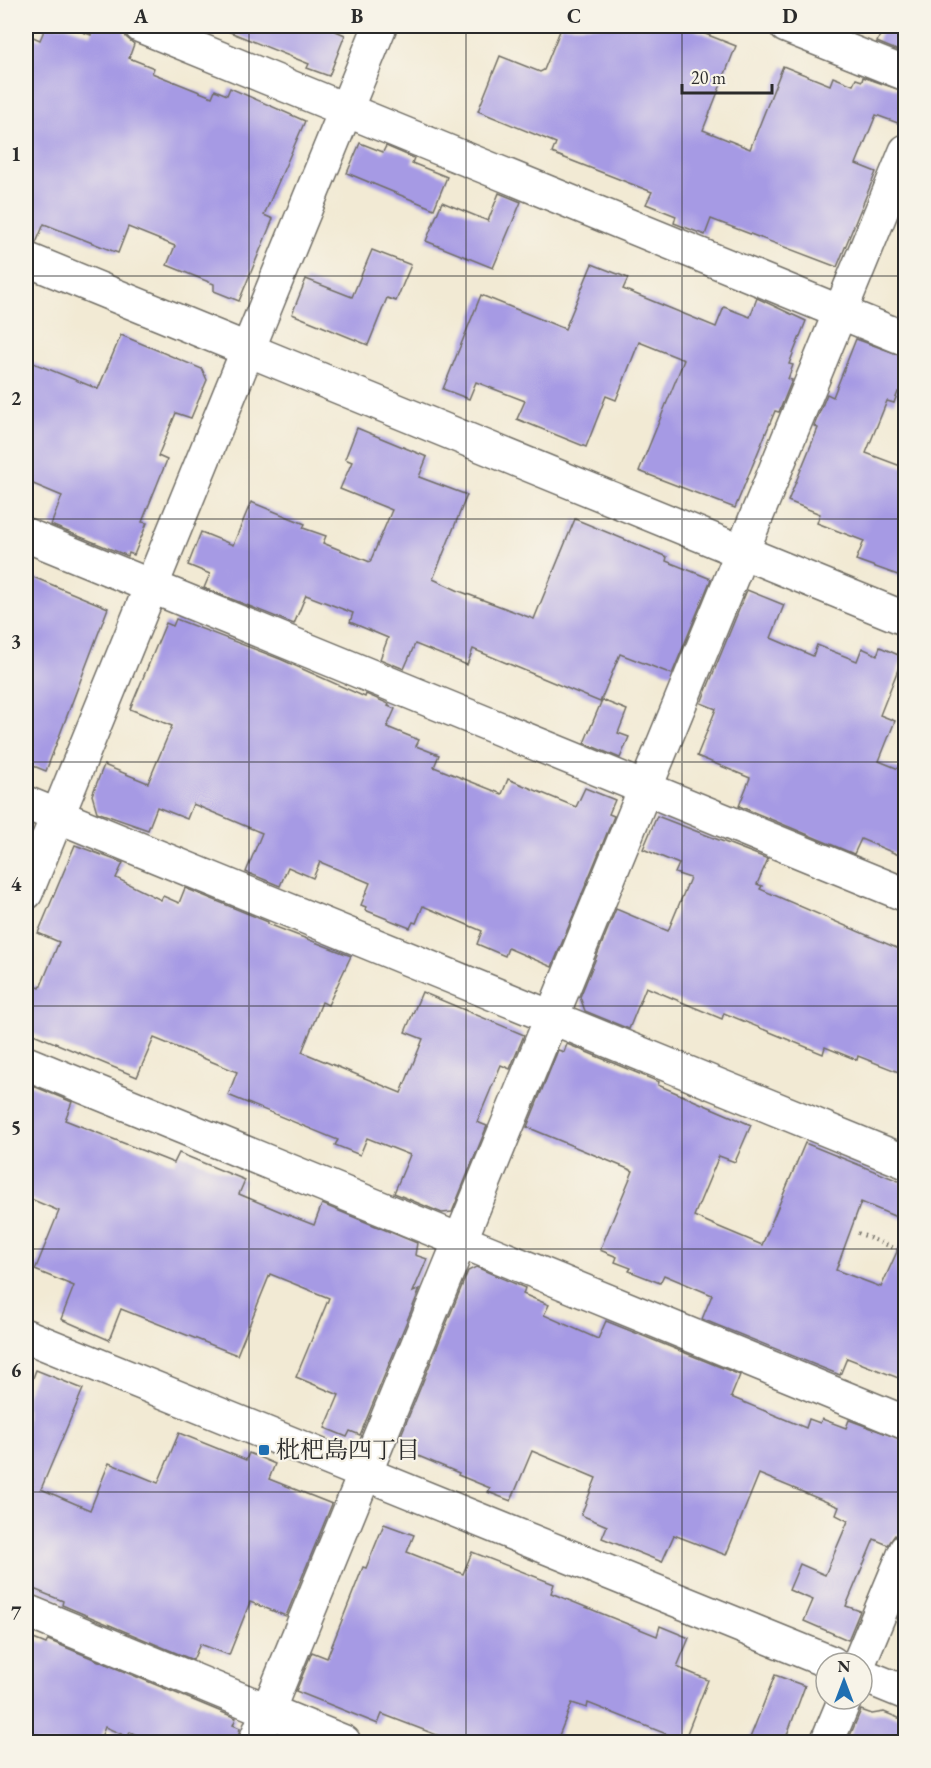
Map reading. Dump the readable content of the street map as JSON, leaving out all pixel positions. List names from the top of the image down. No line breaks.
{"places":{"transit":["枇杷島四丁目"]},"scale_bar":"20 m","north":"top","grid":{"columns":["A","B","C","D"],"rows":["1","2","3","4","5","6","7"]}}
